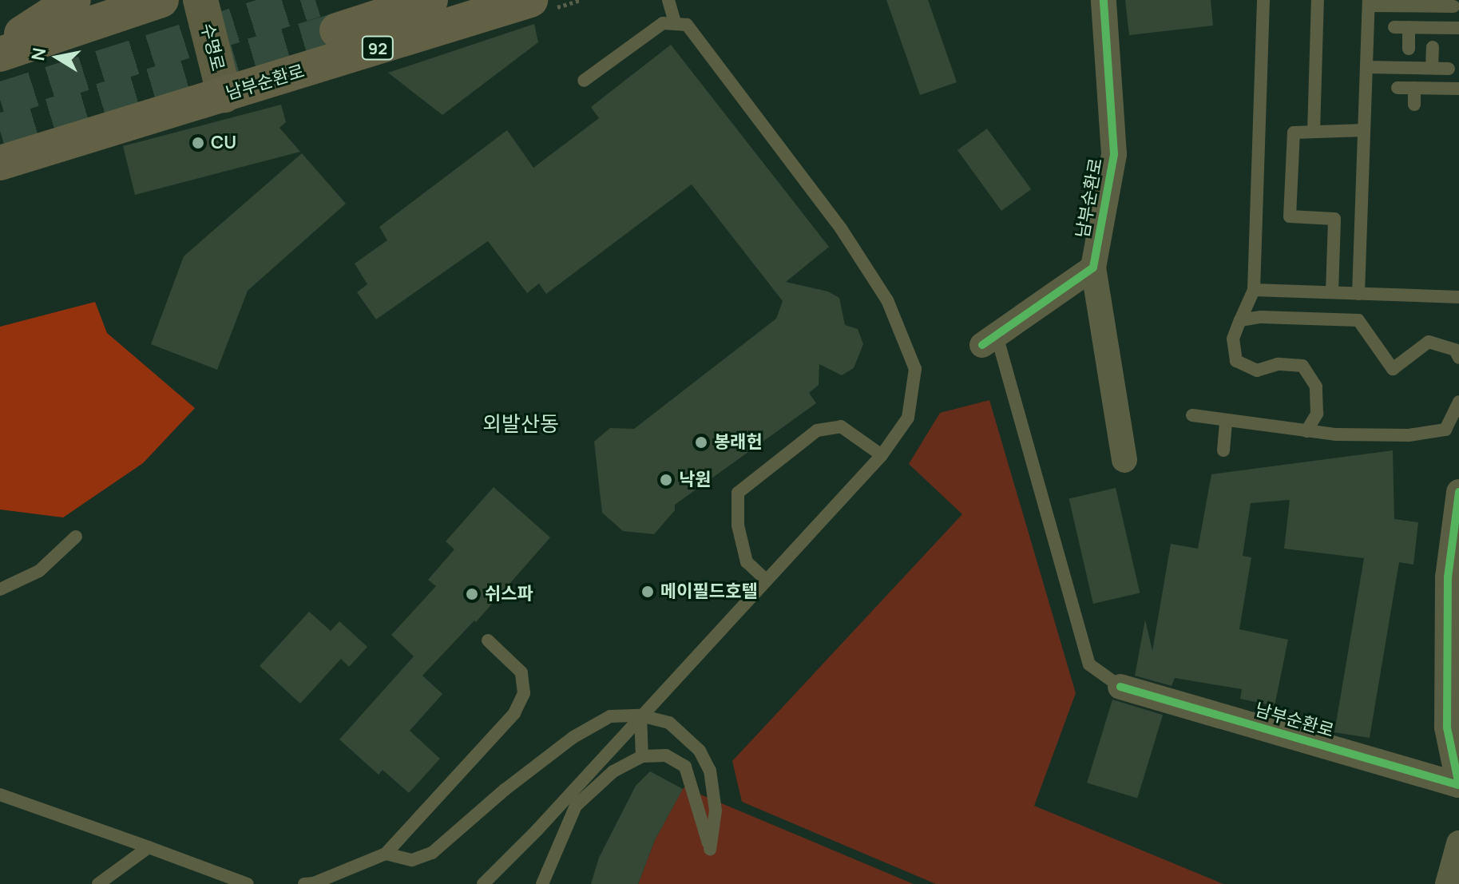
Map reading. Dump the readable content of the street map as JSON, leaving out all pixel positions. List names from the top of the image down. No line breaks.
{"streets":{"main road":["수명로","92","남부순환로"]},"crossings":[["수명로","남부순환로"]],"districts":["외발산동"],"places":["CU","봉래헌","낙원","메이필드호텔","쉬스파"],"north":"left"}
